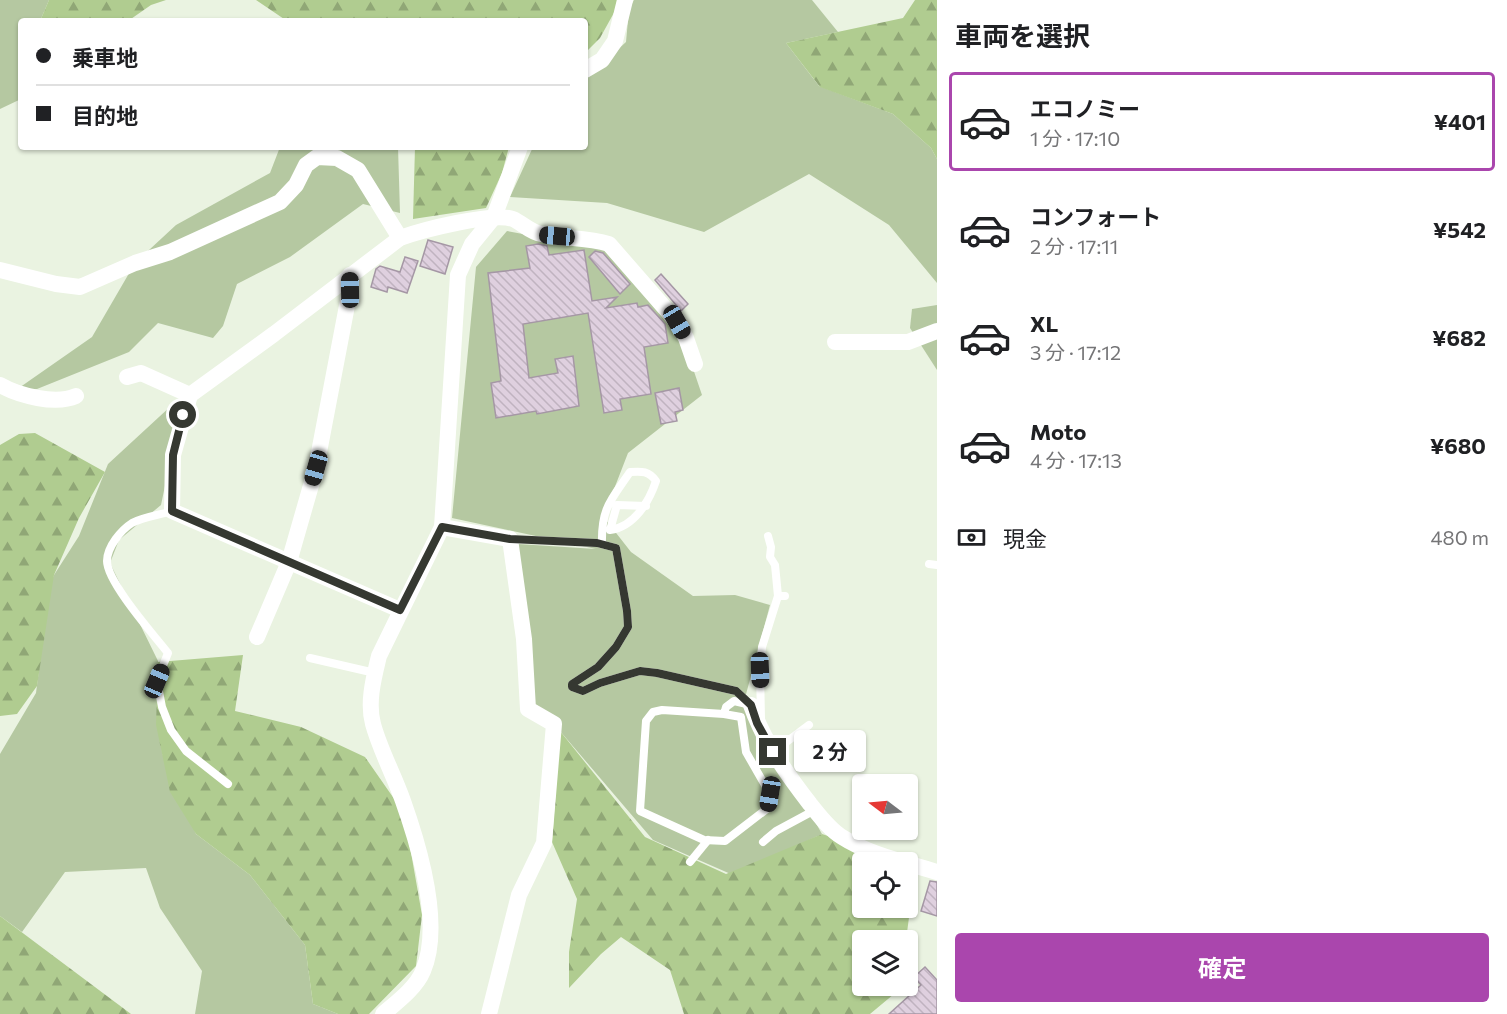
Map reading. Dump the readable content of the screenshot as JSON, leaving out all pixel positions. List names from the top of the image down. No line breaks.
{"north":"left","page":{"heading":"車両を選択","banner":["乗車地","目的地"],"list":[{"name":"エコノミー","note":"1 分 · 17:10","value":"¥401"},{"name":"コンフォート","note":"2 分 · 17:11","value":"¥542"},{"name":"XL","note":"3 分 · 17:12","value":"¥682"},{"name":"Moto","note":"4 分 · 17:13","value":"¥680"}],"pay":["現金","480 m"],"bubble":"2 分","buttons":"確定"}}
